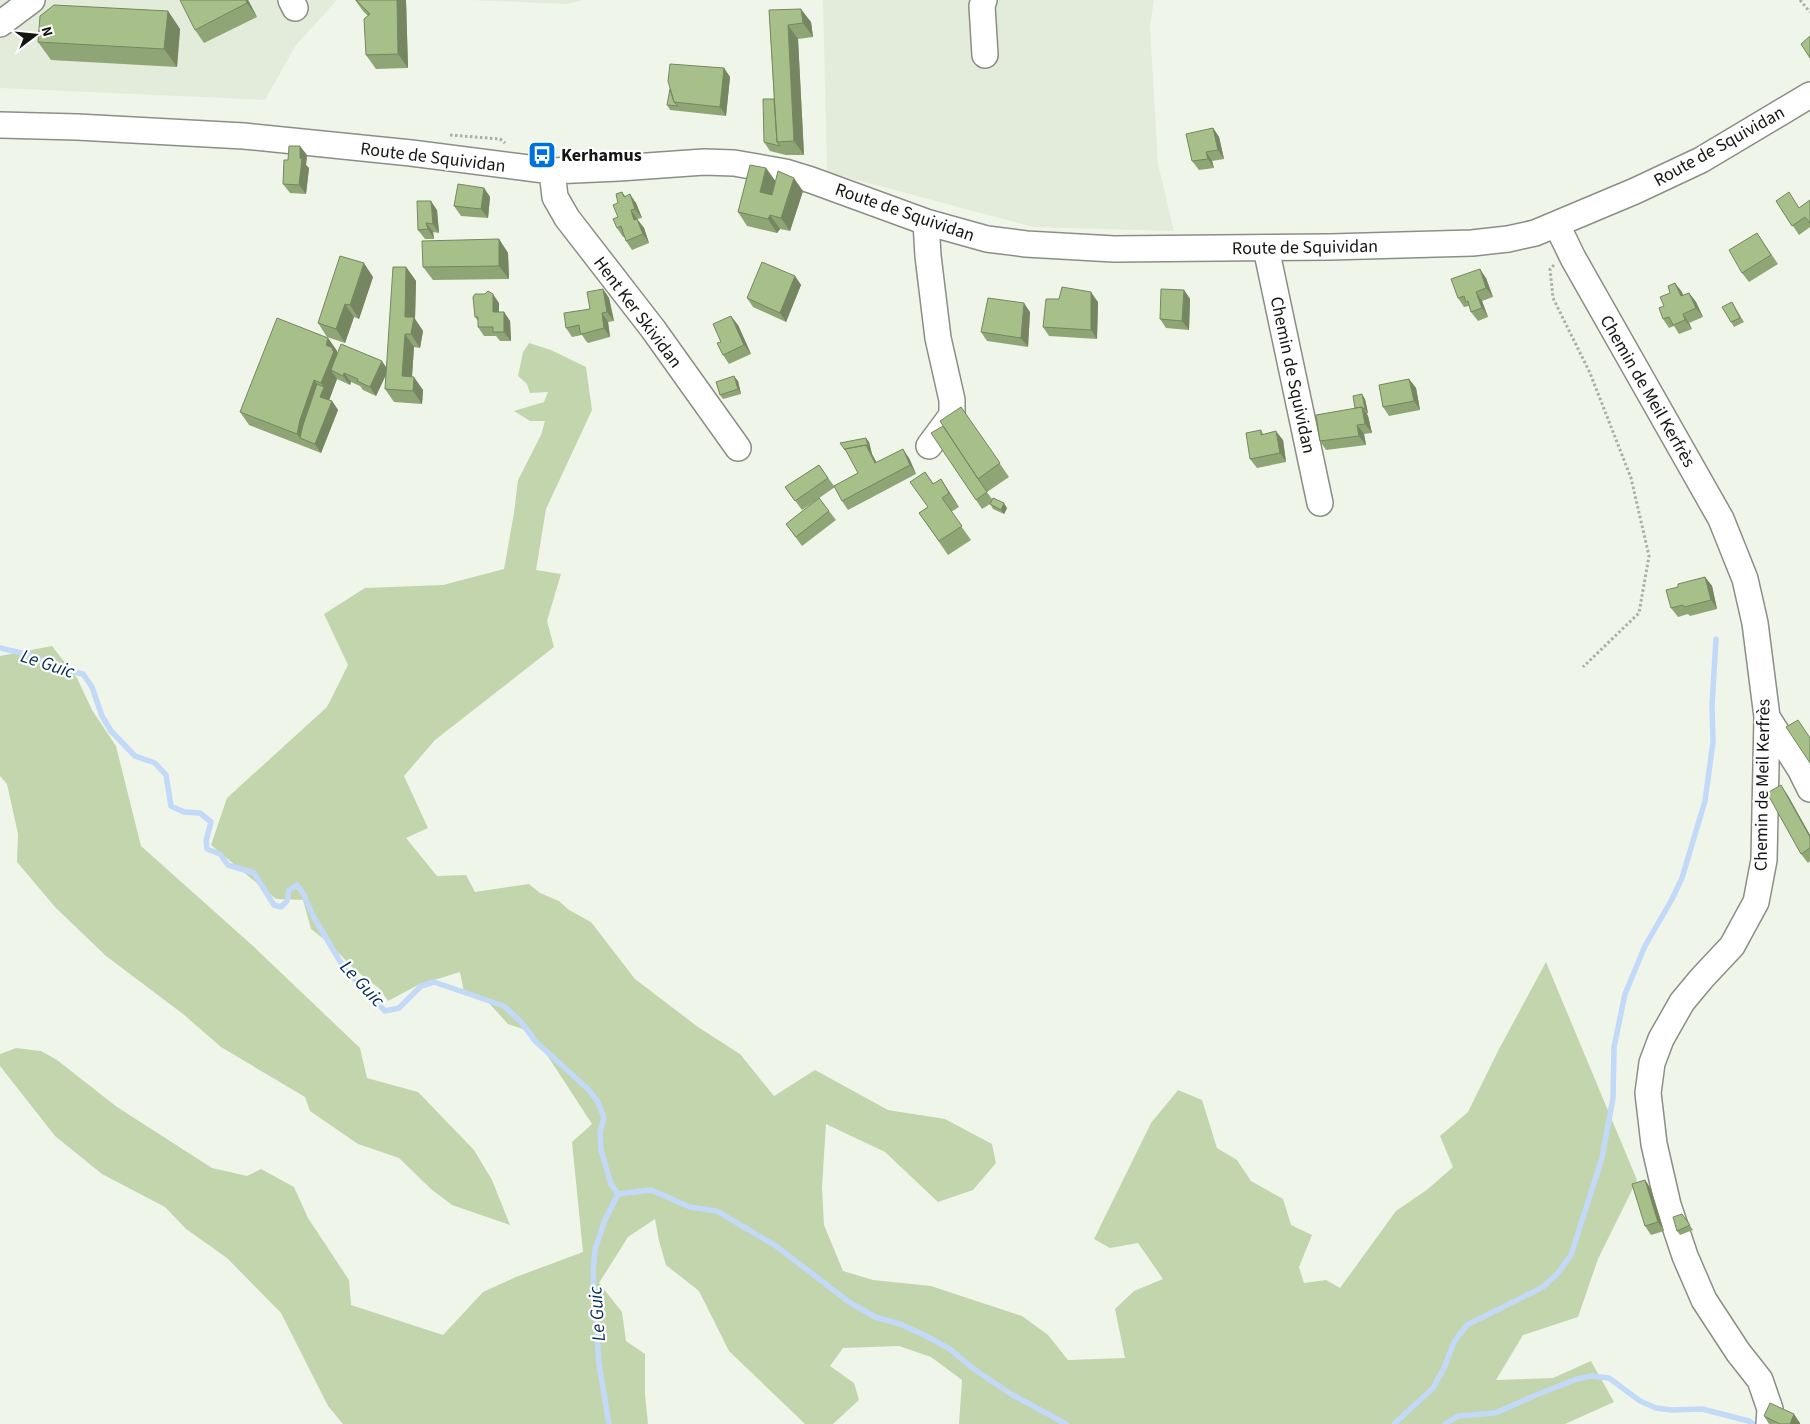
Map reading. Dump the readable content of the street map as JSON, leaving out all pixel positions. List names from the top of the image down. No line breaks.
{"streets":{"street":["Route de Squividan","Hent Ker Skividan","Chemin de Squividan","Chemin de Meil Kerfrès"]},"crossings":[["Route de Squividan","Hent Ker Skividan"],["Route de Squividan","Chemin de Squividan"],["Route de Squividan","Chemin de Meil Kerfrès"]],"water":["Le Guic"],"places":{"bus stop":["Kerhamus"]},"north":"right"}
